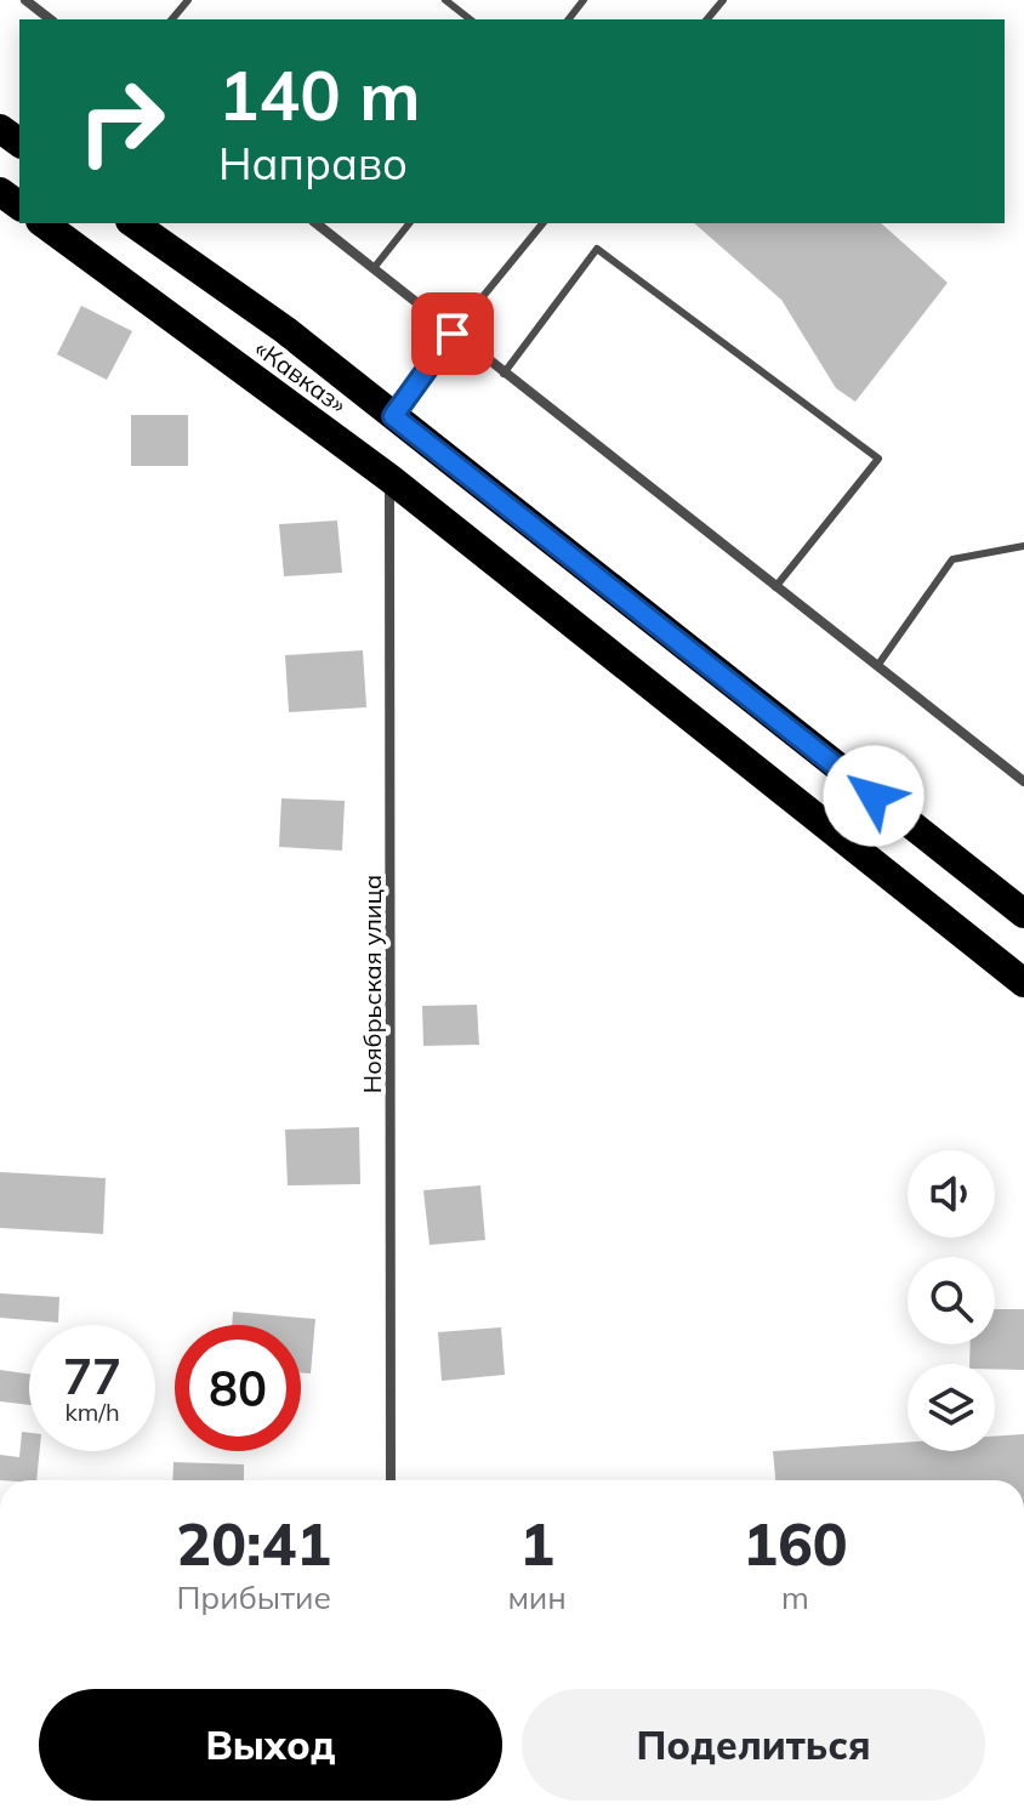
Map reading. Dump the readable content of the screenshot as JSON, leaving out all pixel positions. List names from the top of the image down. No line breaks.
{"streets":{"highway":["«Кавказ»"],"street":["Ноябрьская улица"]},"crossings":[["«Кавказ»","Ноябрьская улица"]],"page":{"turn":["140 m","Направо"],"speed":"77 km/h","limit":"80","eta":["20:41","Прибытие","1","мин","160","m"],"buttons":["Выход","Поделиться"]}}
